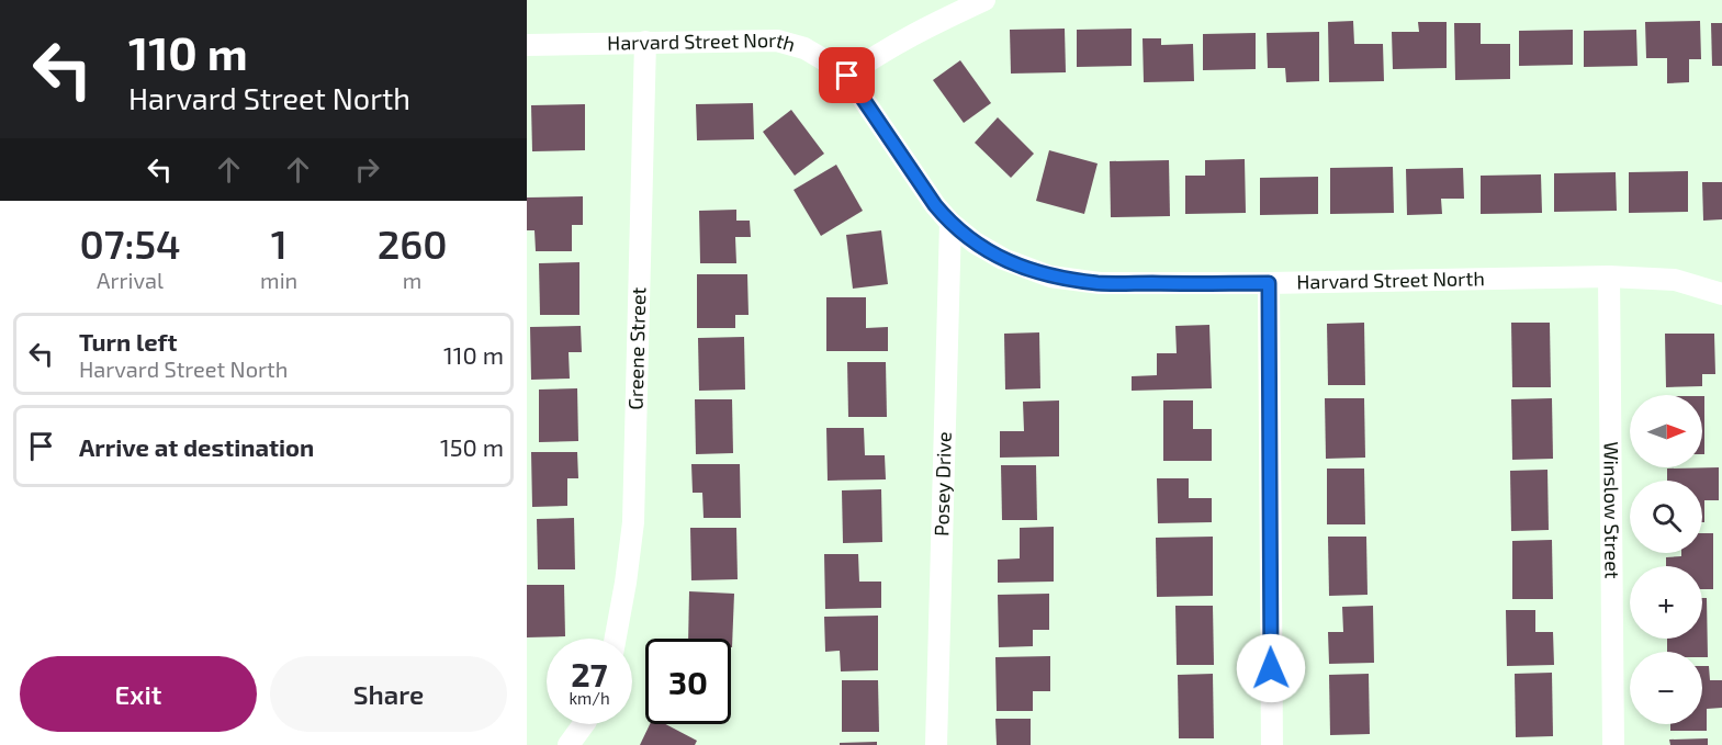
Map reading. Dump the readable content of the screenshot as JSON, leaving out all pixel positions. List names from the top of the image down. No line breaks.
{"streets":{"street":["Harvard Street North","Greene Street","Posey Drive","Winslow Street"]},"crossings":[["Harvard Street North","Greene Street"],["Harvard Street North","Posey Drive"],["Harvard Street North","Winslow Street"]],"north":"right","page":{"turn":["110 m","Harvard Street North"],"eta":["07:54","Arrival","1","min","260","m"],"list":[{"name":"Turn left","note":"Harvard Street North","value":"110 m"},{"name":"Arrive at destination","value":"150 m"}],"map_buttons":["+","−"],"speed":"27 km/h","limit":"30","buttons":["Exit","Share"]}}
